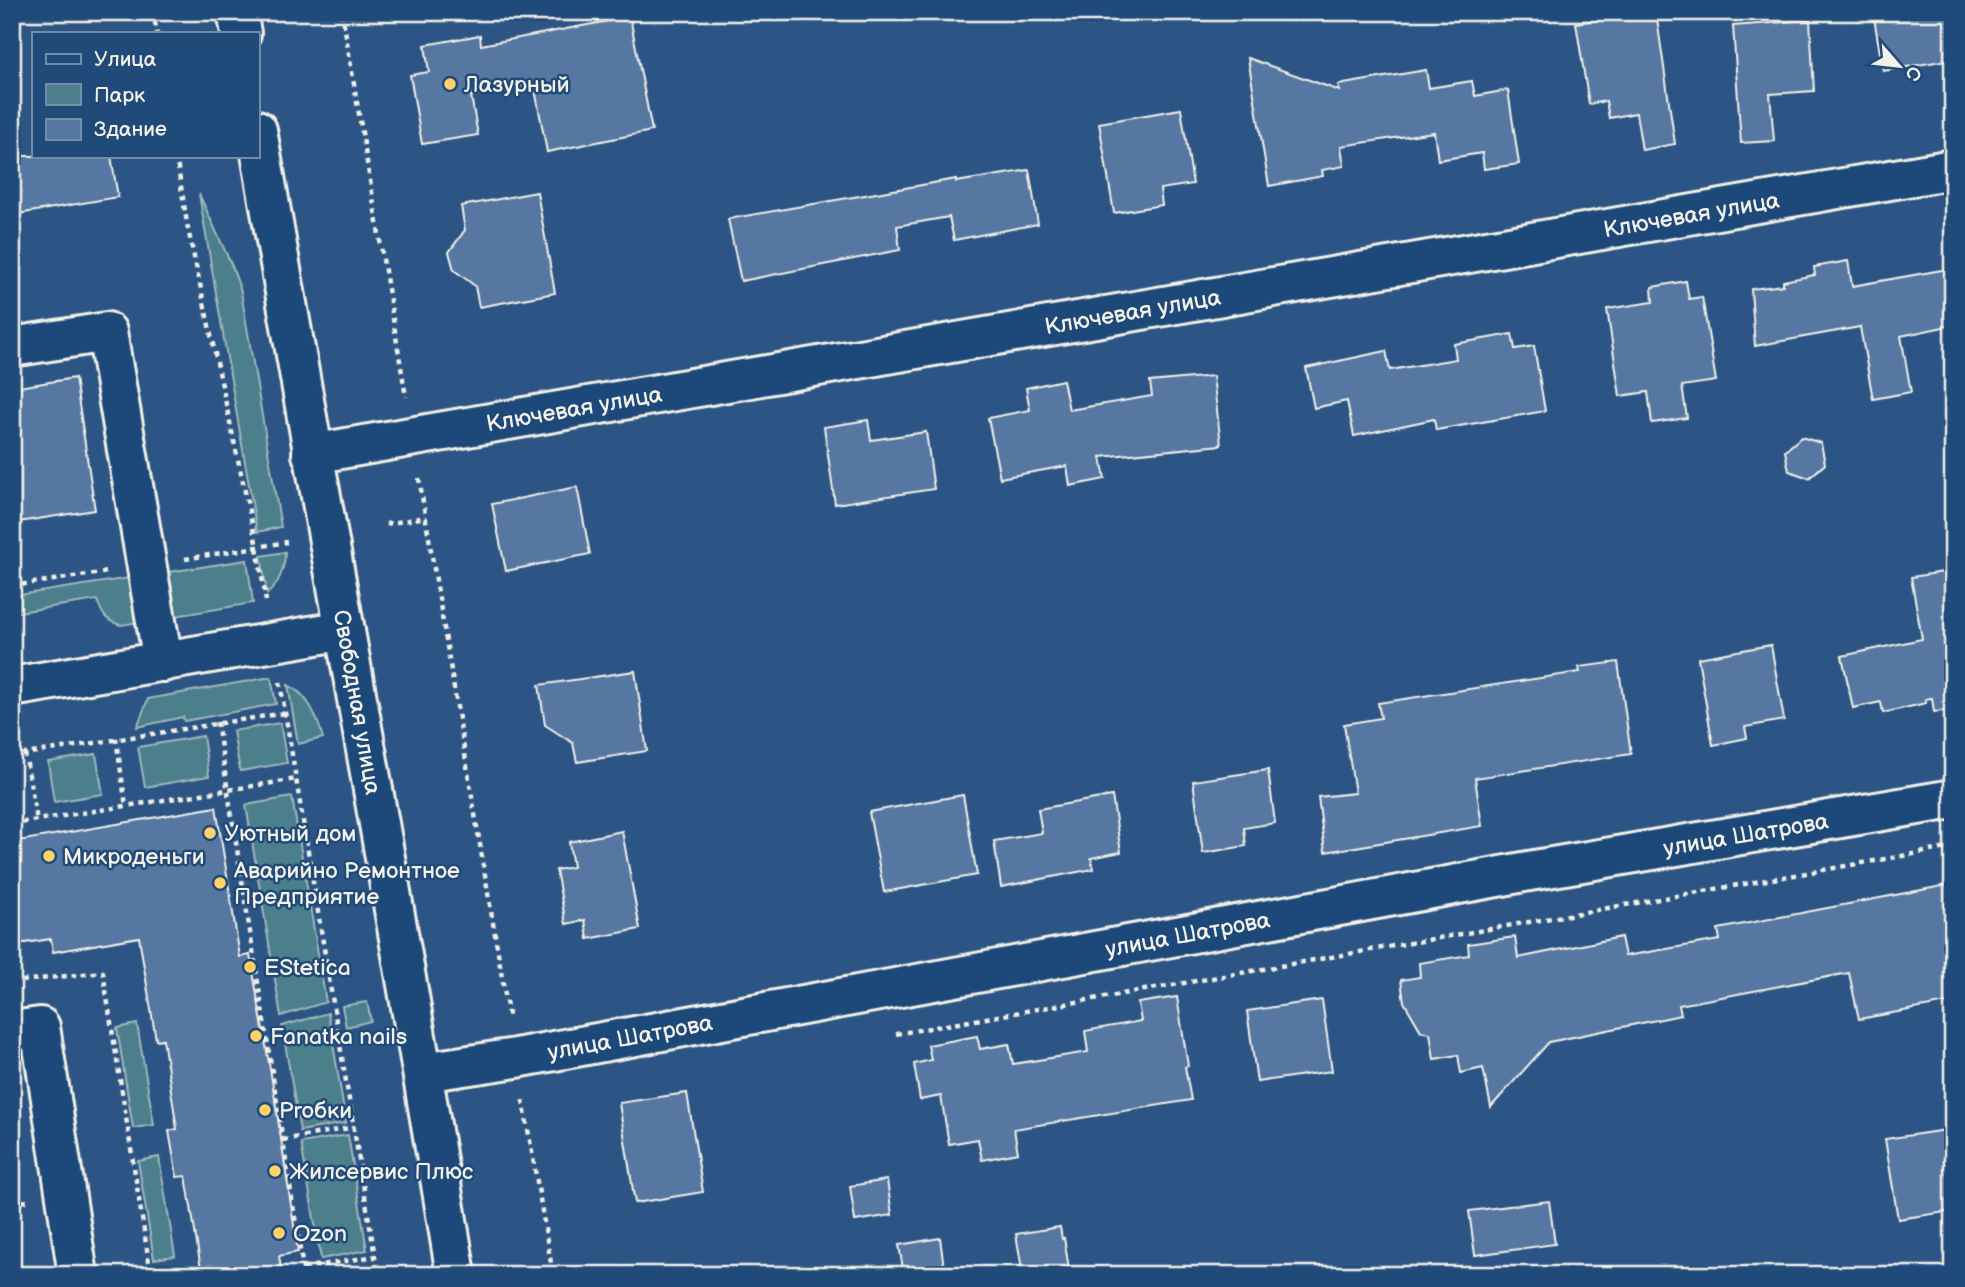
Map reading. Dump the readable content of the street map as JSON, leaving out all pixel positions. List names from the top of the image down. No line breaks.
{"streets":{"street":["Ключевая улица","Свободная улица","улица Шатрова"]},"crossings":[["Ключевая улица","Свободная улица"],["Свободная улица","улица Шатрова"]],"places":["Лазурный","Уютный дом","Микроденьги","Аварийно Ремонтное Предприятие","EStetica","Fanatka nails","Proбки","Жилсервис Плюс","Ozon"],"legend":["Улица","Парк","Здание"],"north":"bottom right"}
